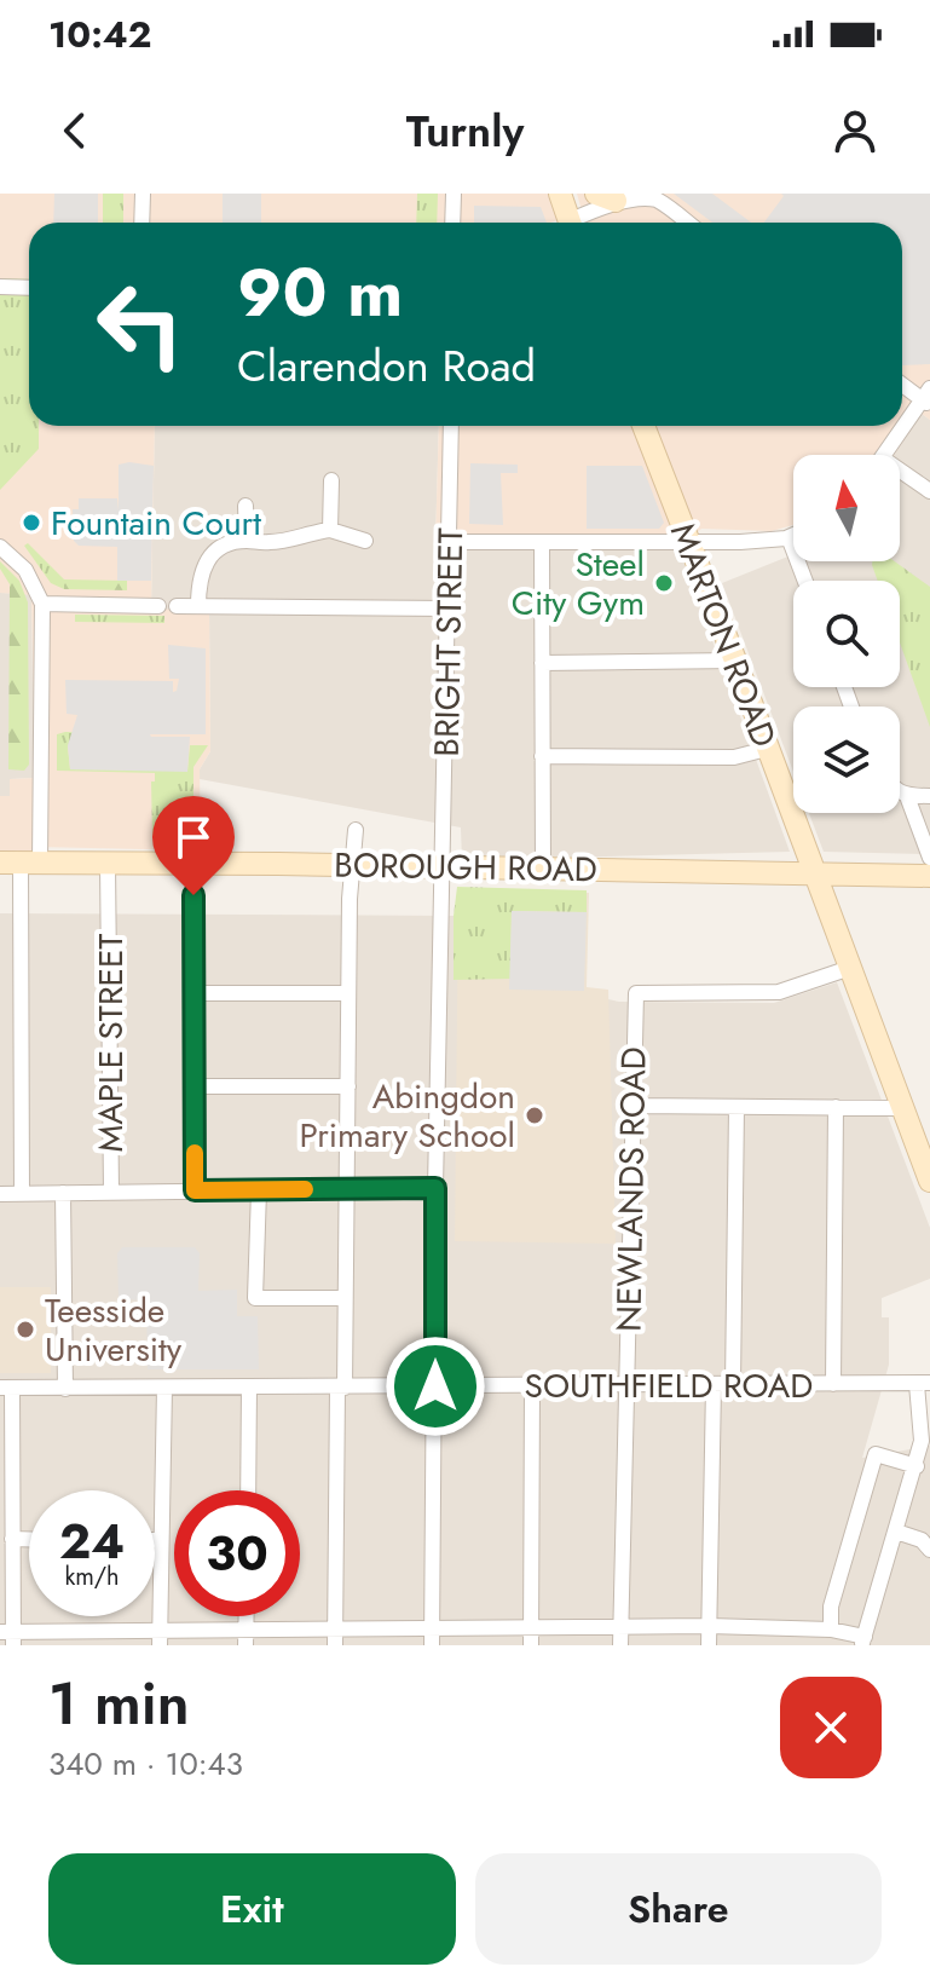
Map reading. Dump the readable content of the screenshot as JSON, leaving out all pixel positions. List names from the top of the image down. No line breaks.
{"streets":{"street":["MARTON ROAD","BRIGHT STREET","BOROUGH ROAD","MAPLE STREET","NEWLANDS ROAD","SOUTHFIELD ROAD"]},"crossings":[["MARTON ROAD","BOROUGH ROAD"],["MARTON ROAD","NEWLANDS ROAD"],["BRIGHT STREET","BOROUGH ROAD"],["BRIGHT STREET","SOUTHFIELD ROAD"],["BOROUGH ROAD","MAPLE STREET"],["NEWLANDS ROAD","SOUTHFIELD ROAD"]],"places":["Fountain Court","Steel City Gym","Abingdon Primary School","Teesside University"],"north":"top","page":{"status":"10:42","header":"Turnly","turn":["90 m","Clarendon Road"],"speed":"24 km/h","limit":"30","heading":["1 min","340 m · 10:43"],"buttons":["Exit","Share"]}}
